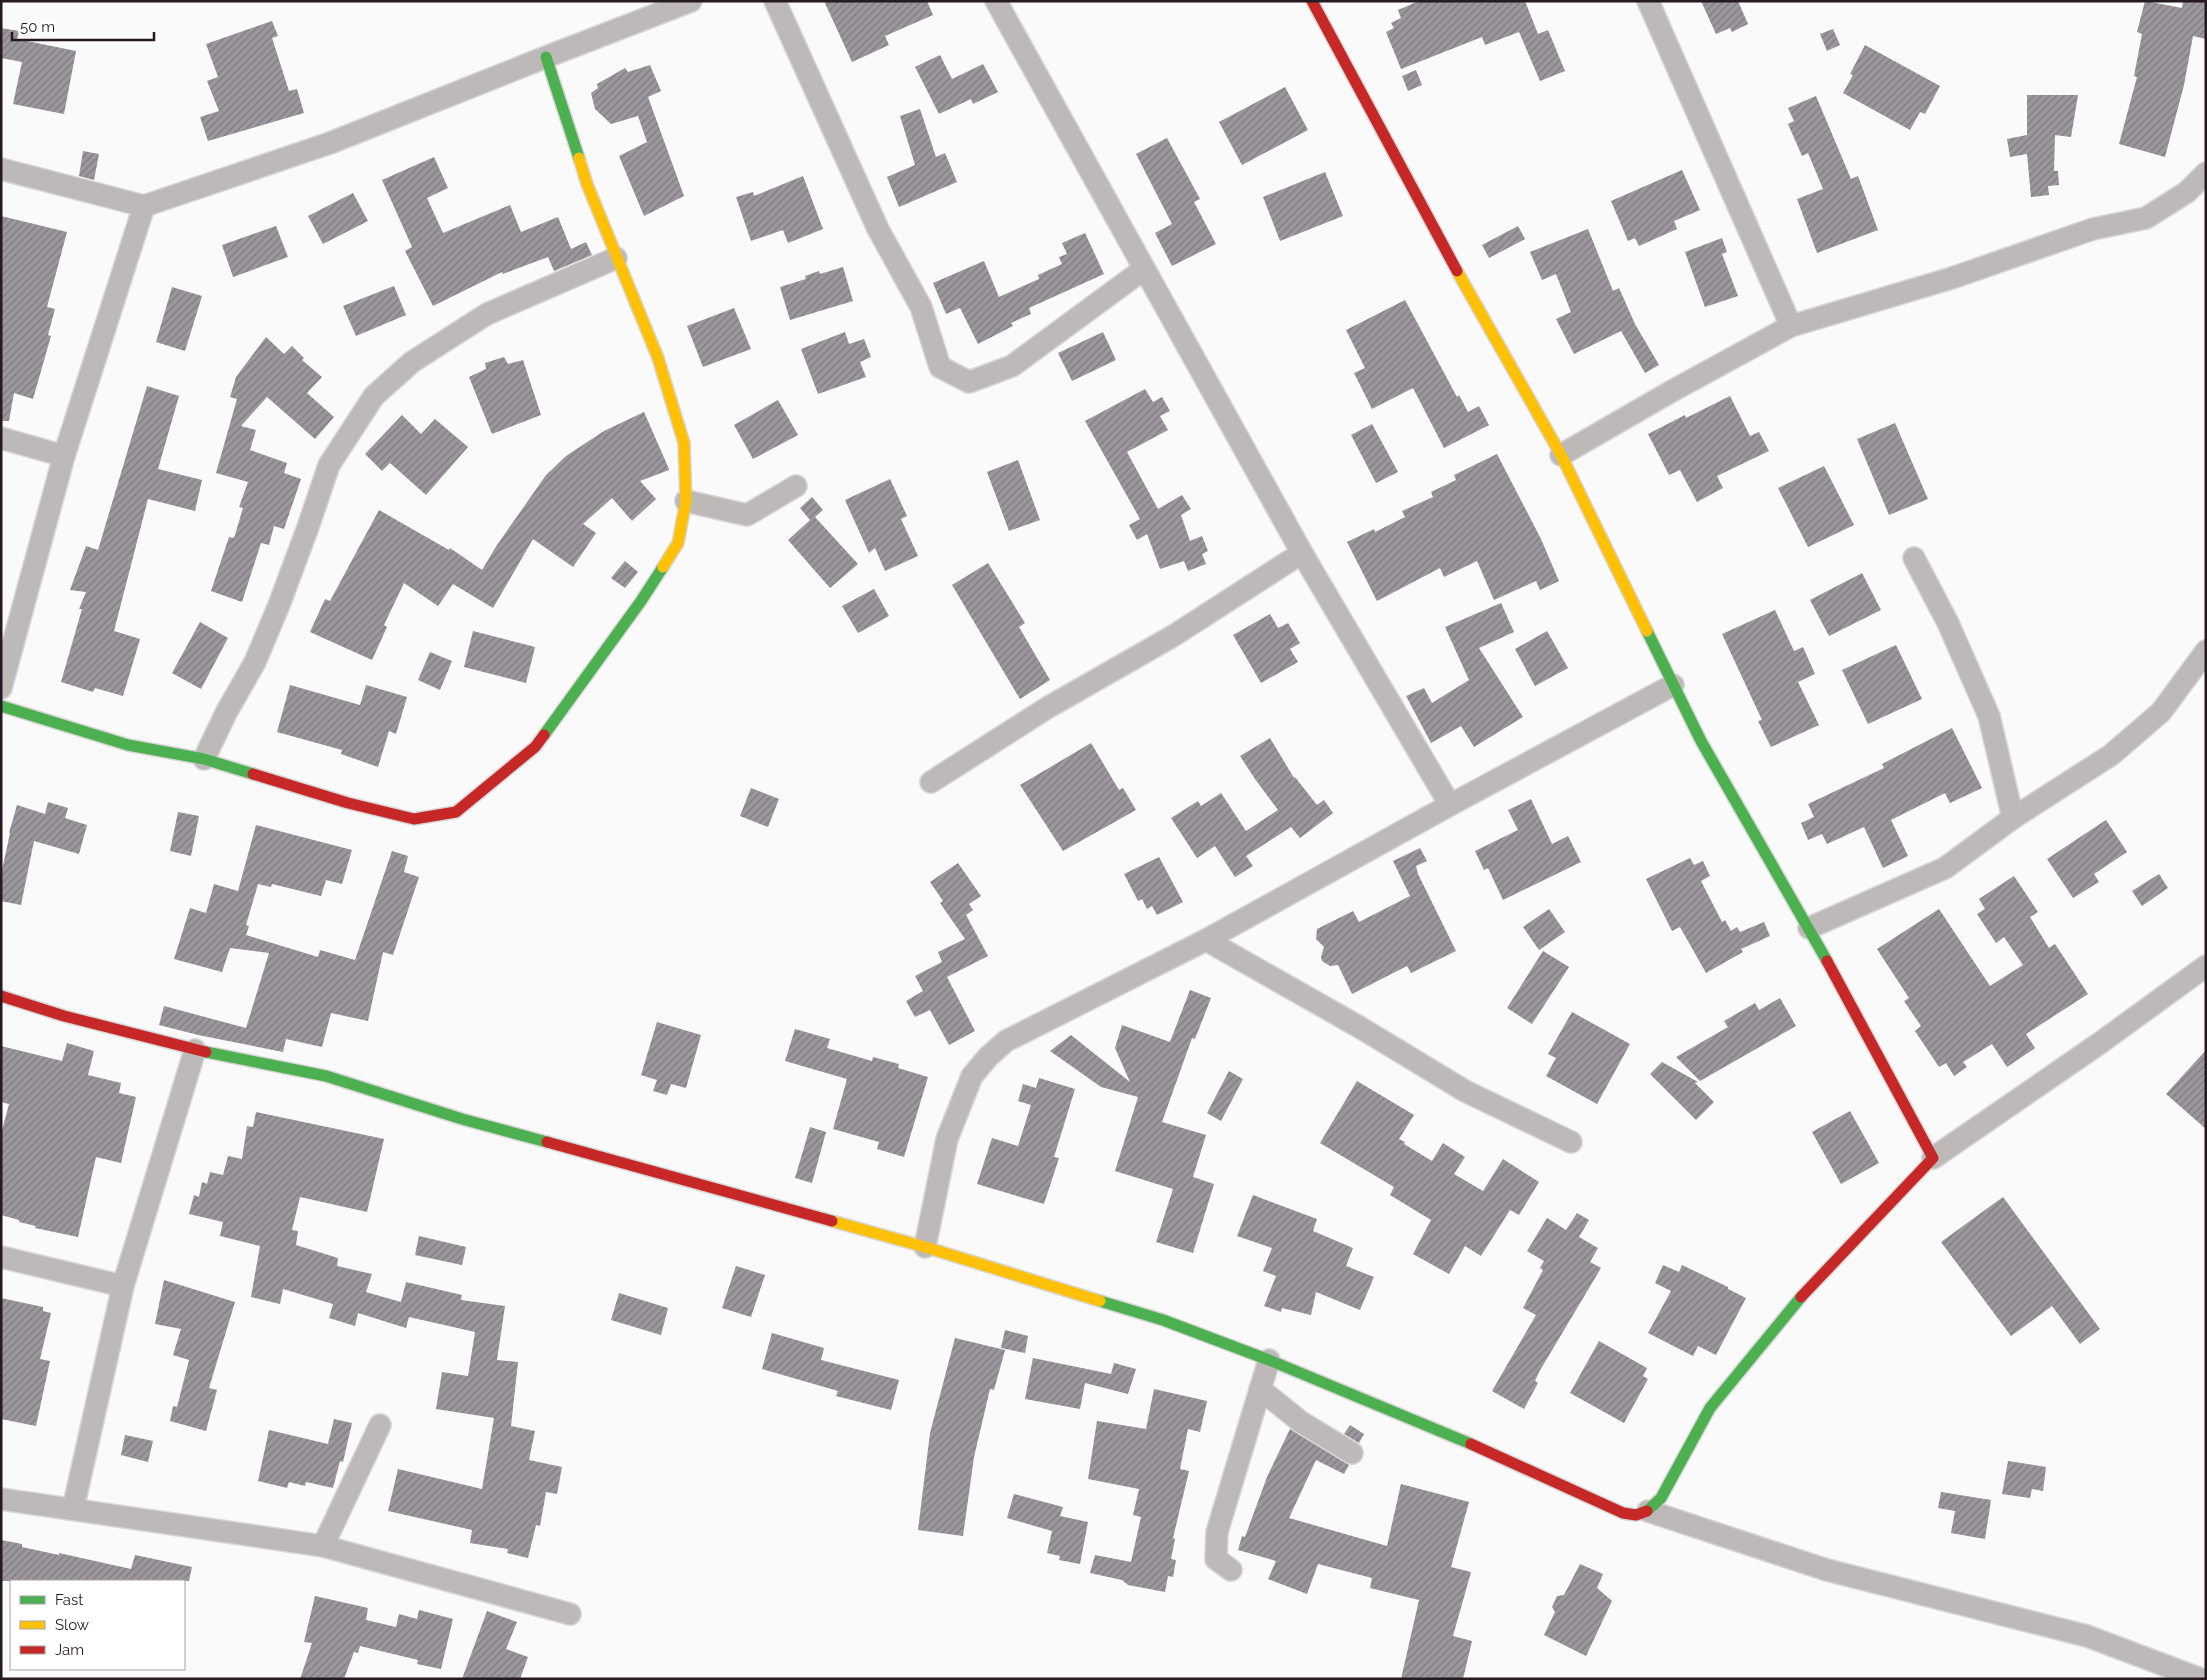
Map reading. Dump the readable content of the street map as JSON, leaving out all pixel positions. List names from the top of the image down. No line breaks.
{"legend":["Fast","Slow","Jam"],"scale_bar":"50 m"}
